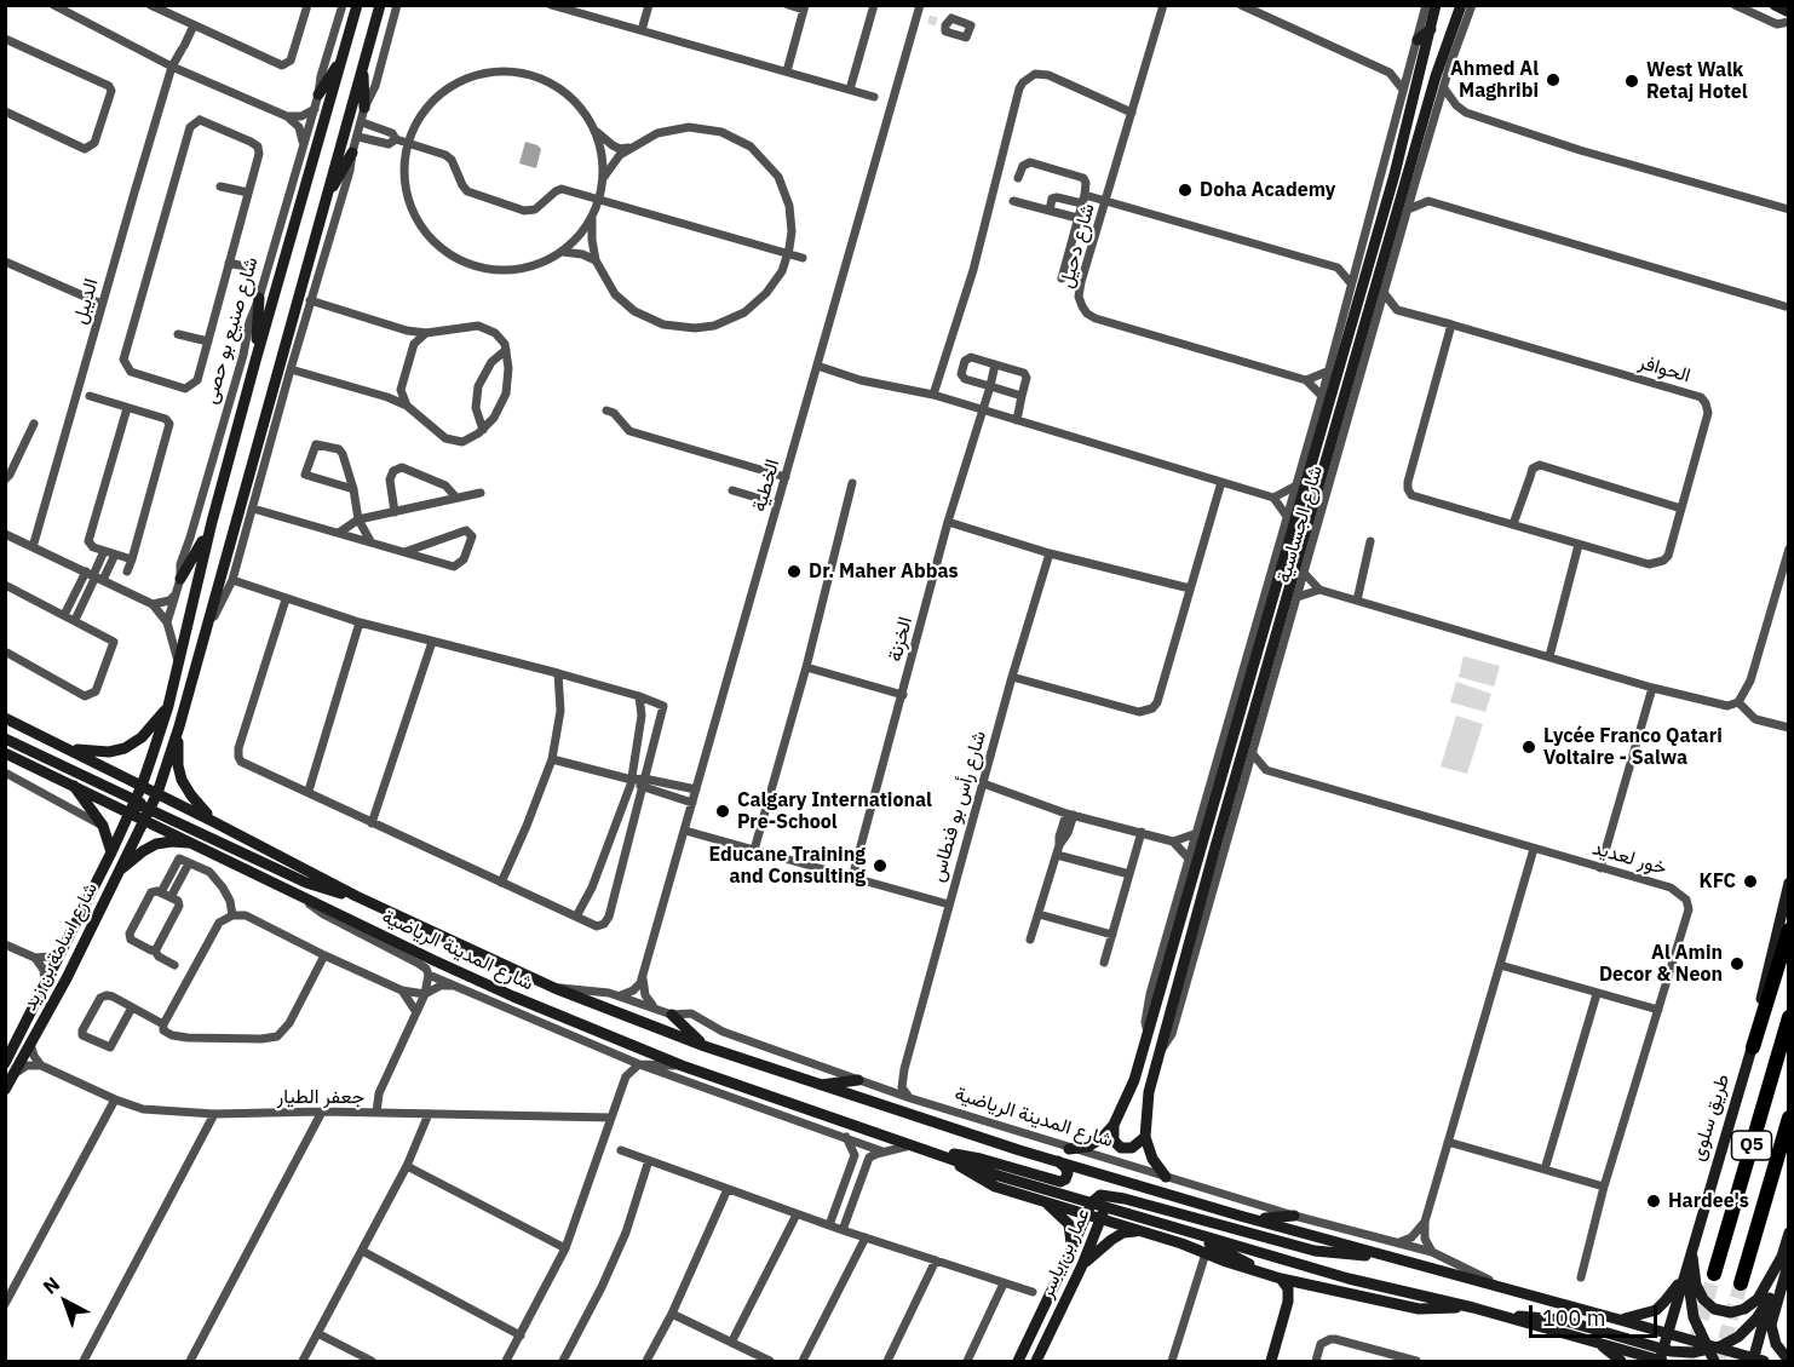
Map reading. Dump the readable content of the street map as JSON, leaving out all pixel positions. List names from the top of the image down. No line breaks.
{"streets":{"highway":["Q5"],"main road":["شارع صنيع بو حصى","شارع الجساسية","شارع اسامة بن زيد","شارع المدينة الرياضية","طريق سلوى","عمار بن ياسر"],"street":["شارع دحيل","الديبل","الحوافر","الخطية","الخزنة","شارع رأس بو فنطاس","خور لعديد","جعفر الطيار"]},"crossings":[["شارع دحيل","شارع الجساسية"],["شارع صنيع بو حصى","شارع اسامة بن زيد"],["شارع صنيع بو حصى","شارع المدينة الرياضية"],["شارع رأس بو فنطاس","شارع المدينة الرياضية"],["شارع اسامة بن زيد","شارع المدينة الرياضية"],["شارع المدينة الرياضية","طريق سلوى"],["شارع المدينة الرياضية","عمار بن ياسر"]],"places":["Ahmed Al Maghribi","West Walk Retaj Hotel","Doha Academy","Dr. Maher Abbas","Lycée Franco Qatari Voltaire - Salwa","Calgary International Pre-School","Educane Training and Consulting","KFC","Al Amin Decor & Neon","Hardee's"],"scale_bar":"100 m","north":"top left"}
